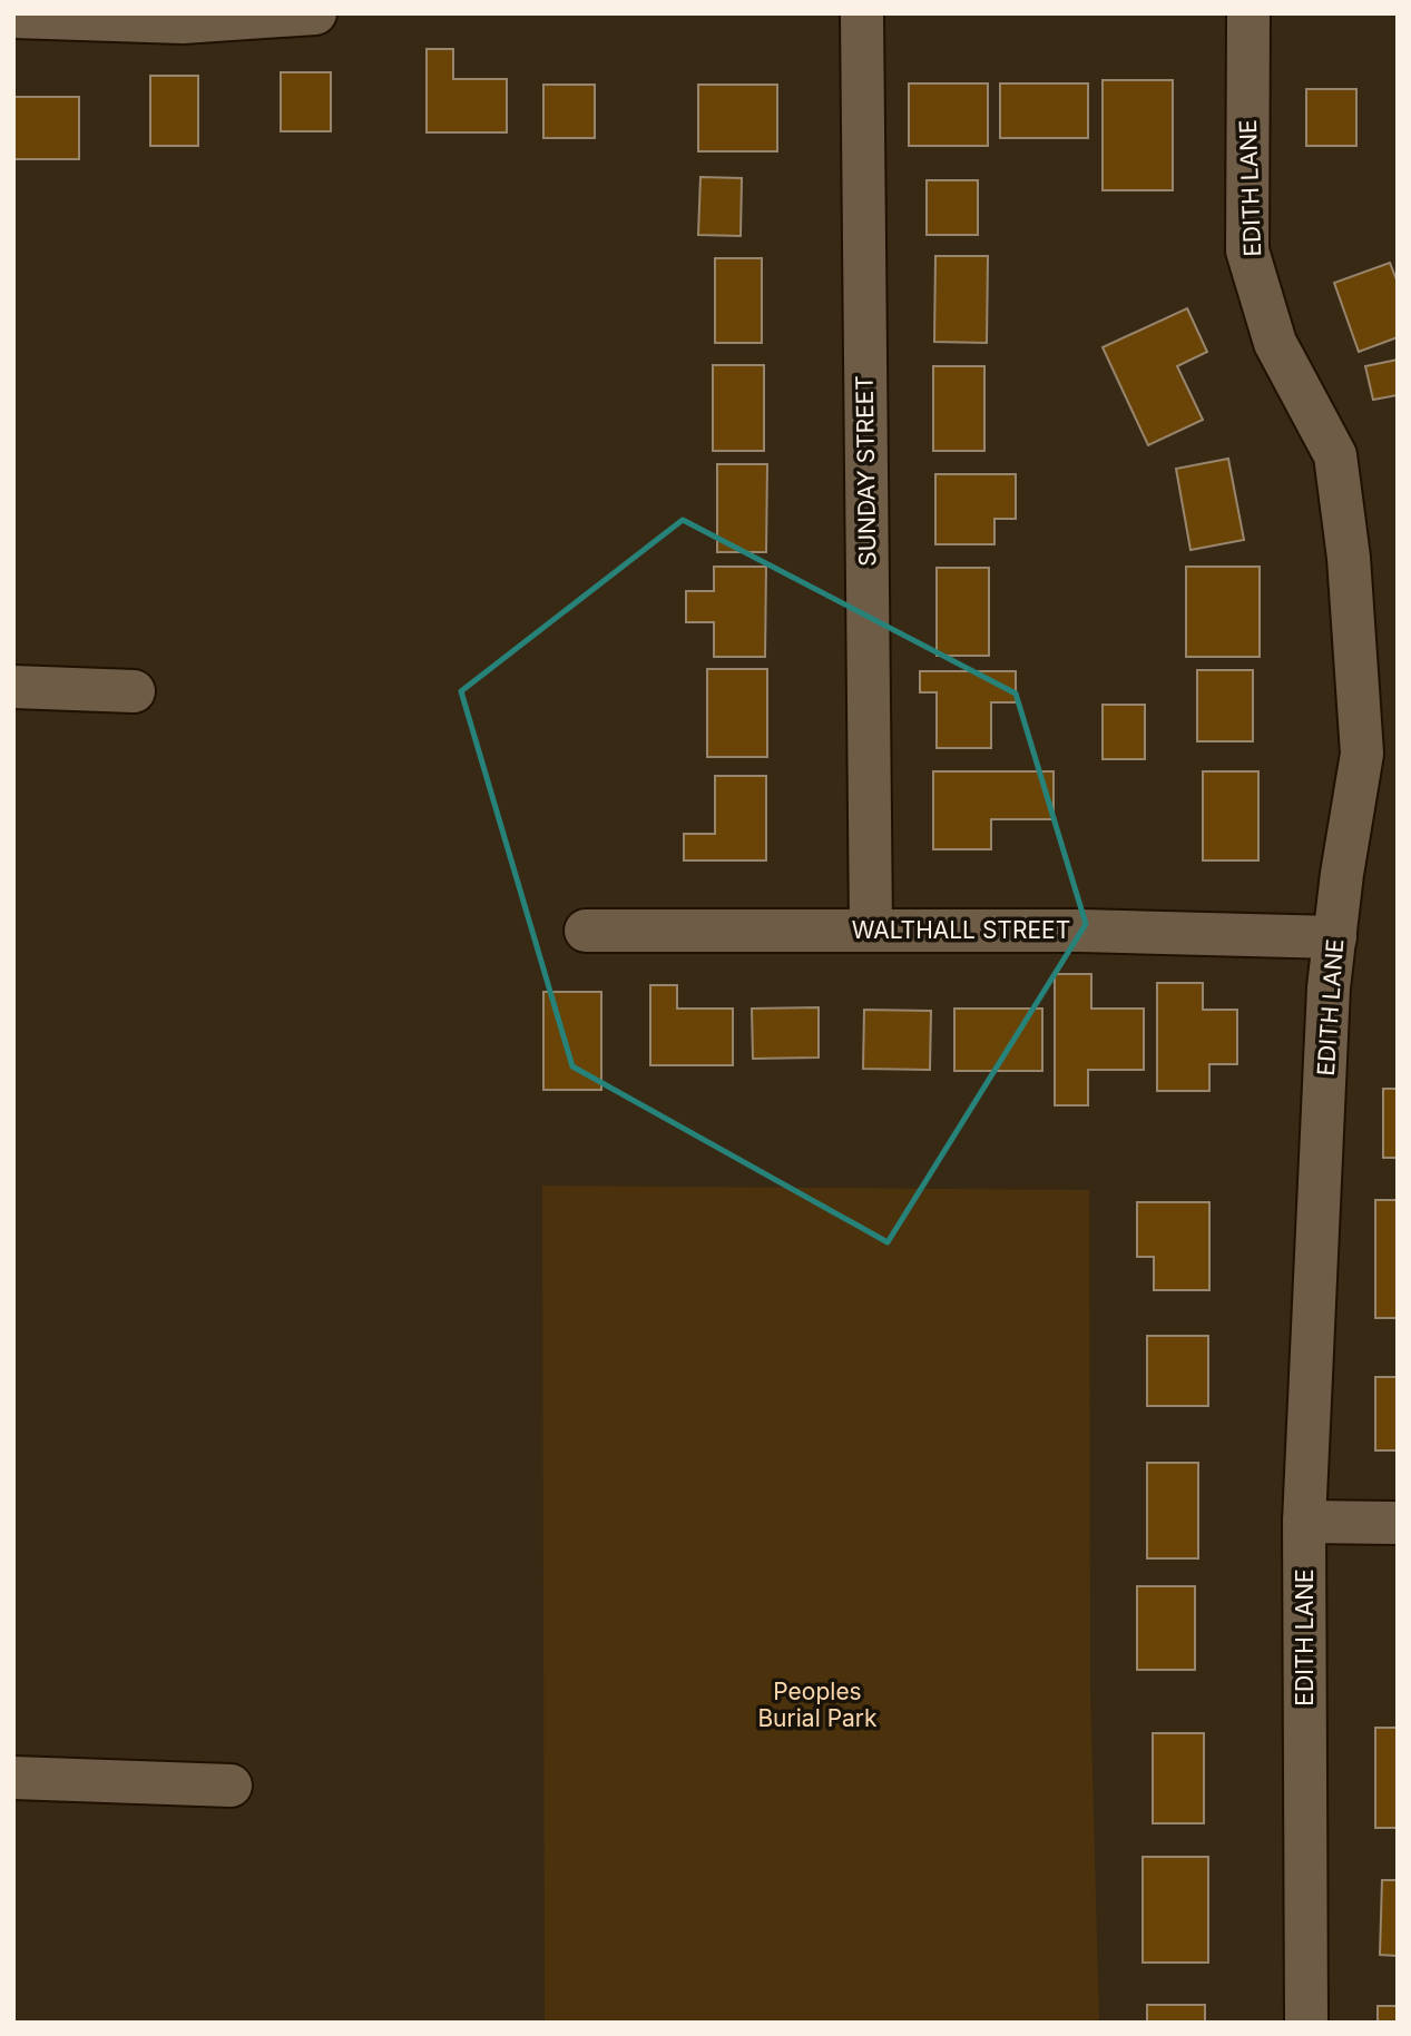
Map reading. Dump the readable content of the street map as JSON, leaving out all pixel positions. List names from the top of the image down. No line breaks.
{"streets":{"street":["EDITH LANE","SUNDAY STREET","WALTHALL STREET"]},"crossings":[["EDITH LANE","WALTHALL STREET"],["SUNDAY STREET","WALTHALL STREET"]],"parks":["Peoples Burial Park"]}
